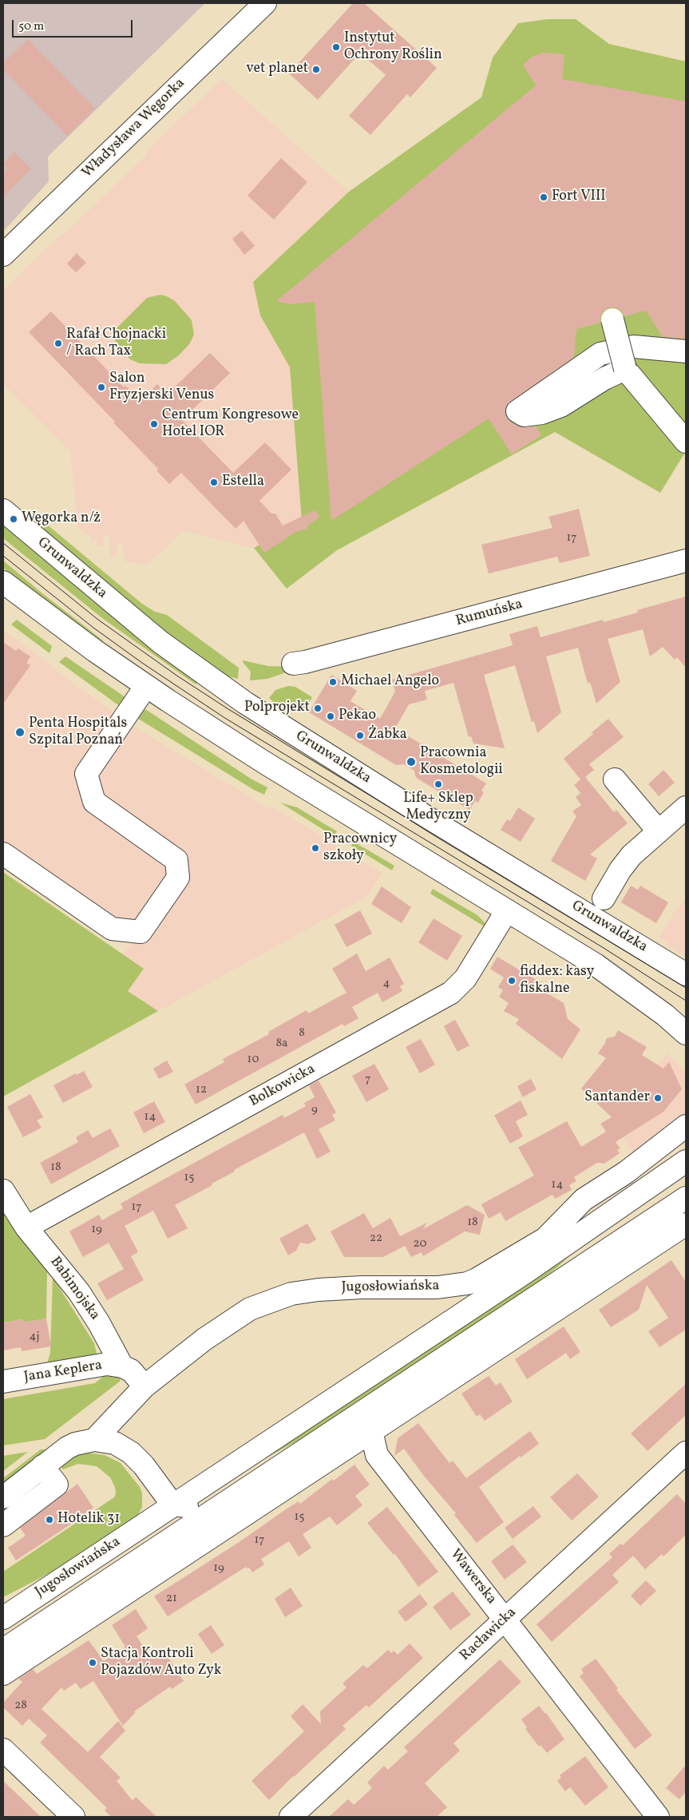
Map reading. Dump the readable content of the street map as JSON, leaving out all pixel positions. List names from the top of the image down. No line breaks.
{"streets":{"street":["Władysława Węgorka","Grunwaldzka","Rumuńska","Bolkowicka","Jugosłowiańska","Babimojska","Jana Keplera","Wawerska","Racławicka"]},"crossings":[["Bolkowicka","Babimojska"],["Jugosłowiańska","Babimojska"],["Jugosłowiańska","Wawerska"],["Babimojska","Jana Keplera"],["Wawerska","Racławicka"]],"places":["Instytut Ochrony Roślin","vet planet","Fort VIII","Rafał Chojnacki / Rach Tax","Salon Fryzjerski Venus","Centrum Kongresowe Hotel IOR","Estella","Węgorka n/ż","Michael Angelo","Polprojekt","Pekao","Penta Hospitals Szpital Poznań","Żabka","Pracownia Kosmetologii","Life+ Sklep Medyczny","Pracownicy szkoły","fiddex: kasy fiskalne","Santander","Hotelik 31","Stacja Kontroli Pojazdów Auto Zyk"],"house_numbers":["17","4","8","8a","10","7","12","9","14","18","15","14","17","18","19","22","20","4j","15","17","19","21","28"],"scale_bar":"50 m"}
